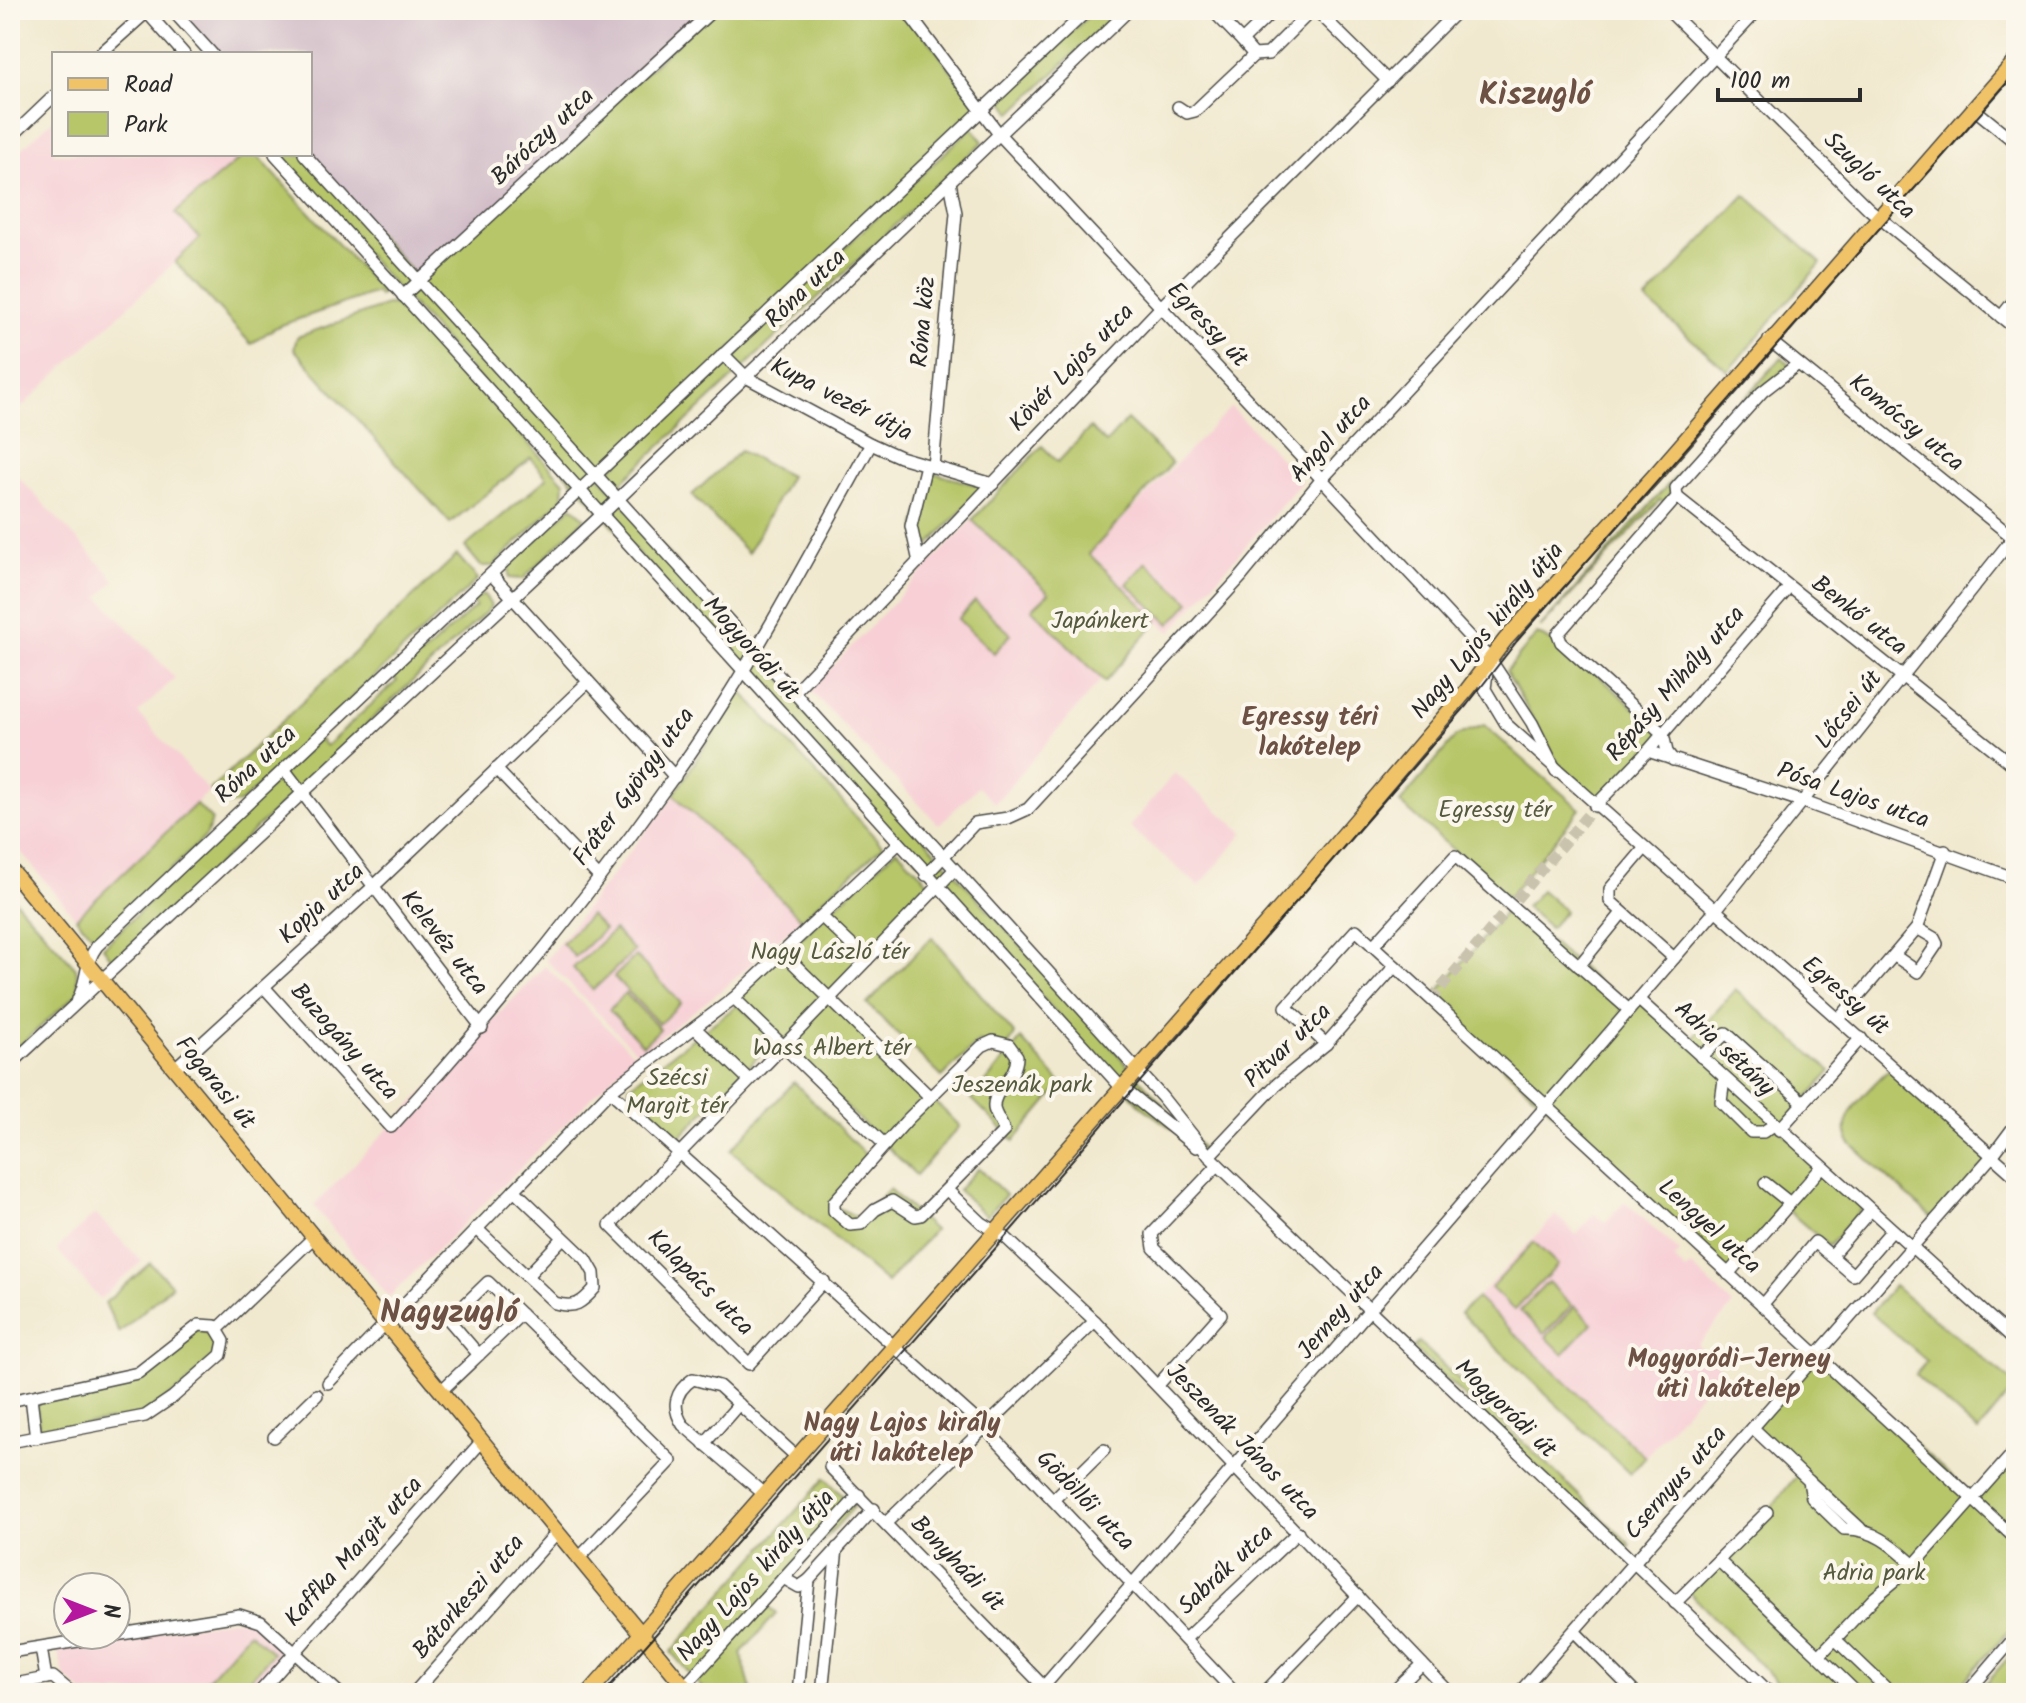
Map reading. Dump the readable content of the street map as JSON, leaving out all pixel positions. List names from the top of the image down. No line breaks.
{"streets":{"main road":["Nagy Lajos király útja","Fogarasi út"],"street":["Báróczy utca","Szugló utca","Róna utca","Róna köz","Egressy út","Kövér Lajos utca","Kupa vezér útja","Komócsy utca","Angol utca","Benkő utca","Mogyoródi út","Répásy Mihály utca","Lőcsei út","Fráter György utca","Pósa Lajos utca","Kopja utca","Kelevéz utca","Buzogány utca","Pitvar utca","Adria sétány","Lengyel utca","Kalapács utca","Jerney utca","Jeszenák János utca","Csernyus utca","Gödöllői utca","Kaffka Margit utca","Bonyhádi út","Sabrák utca","Bátorkeszi utca"]},"crossings":[["Báróczy utca","Mogyoródi út"],["Szugló utca","Angol utca"],["Szugló utca","Nagy Lajos király útja"],["Róna utca","Róna köz"],["Róna utca","Egressy út"],["Róna utca","Kupa vezér útja"],["Róna utca","Mogyoródi út"],["Róna utca","Kelevéz utca"],["Róna utca","Fogarasi út"],["Róna köz","Kövér Lajos utca"],["Róna köz","Kupa vezér útja"],["Egressy út","Kövér Lajos utca"],["Egressy út","Angol utca"],["Egressy út","Nagy Lajos király útja"],["Egressy út","Répásy Mihály utca"],["Egressy út","Lőcsei út"],["Egressy út","Adria sétány"],["Egressy út","Jerney utca"],["Egressy út","Csernyus utca"],["Kövér Lajos utca","Kupa vezér útja"],["Kövér Lajos utca","Mogyoródi út"],["Kupa vezér útja","Fráter György utca"],["Komócsy utca","Nagy Lajos király útja"],["Komócsy utca","Lőcsei út"],["Angol utca","Mogyoródi út"],["Benkő utca","Répásy Mihály utca"],["Benkő utca","Lőcsei út"],["Nagy Lajos király útja","Mogyoródi út"],["Nagy Lajos király útja","Fogarasi út"],["Nagy Lajos király útja","Jeszenák János utca"],["Nagy Lajos király útja","Gödöllői utca"],["Nagy Lajos király útja","Bonyhádi út"],["Mogyoródi út","Fráter György utca"],["Mogyoródi út","Pitvar utca"],["Mogyoródi út","Jerney utca"],["Mogyoródi út","Csernyus utca"],["Répásy Mihály utca","Pósa Lajos utca"],["Lőcsei út","Pósa Lajos utca"],["Lőcsei út","Jerney utca"],["Fráter György utca","Kelevéz utca"],["Fráter György utca","Buzogány utca"],["Kopja utca","Kelevéz utca"],["Kopja utca","Buzogány utca"],["Kopja utca","Fogarasi út"],["Pitvar utca","Lengyel utca"],["Pitvar utca","Jeszenák János utca"],["Adria sétány","Jerney utca"],["Adria sétány","Csernyus utca"],["Fogarasi út","Kaffka Margit utca"],["Fogarasi út","Bátorkeszi utca"],["Lengyel utca","Jerney utca"],["Lengyel utca","Csernyus utca"],["Jerney utca","Jeszenák János utca"],["Jerney utca","Gödöllői utca"],["Jerney utca","Bonyhádi út"],["Jeszenák János utca","Sabrák utca"],["Gödöllői utca","Sabrák utca"]],"districts":["Kiszugló","Egressy téri lakótelep","Nagyzugló","Mogyoródi–Jerney úti lakótelep","Nagy Lajos király úti lakótelep"],"parks":["Japánkert","Egressy tér","Nagy László tér","Wass Albert tér","Szécsi Margit tér","Jeszenák park","Adria park"],"legend":["Road","Park"],"scale_bar":"100 m","north":"right"}
